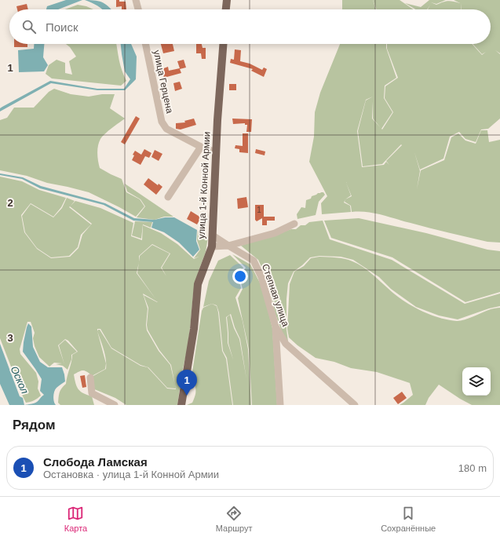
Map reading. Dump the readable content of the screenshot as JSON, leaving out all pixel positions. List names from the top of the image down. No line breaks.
{"streets":{"main road":["улица 1-й Конной Армии"],"street":["улица Герцена","Степная улица"]},"crossings":[["улица Герцена","улица 1-й Конной Армии"],["улица 1-й Конной Армии","Степная улица"]],"water":["Оскол"],"house_numbers":["1"],"page":{"search":"Поиск","pins":"1","heading":"Рядом","list":[{"mark":"1","name":"Слобода Ламская","note":"Остановка · улица 1-й Конной Армии","value":"180 m"}],"nav":["Карта","Маршрут","Сохранённые"]},"grid":{"rows":["1","2","3"]}}
